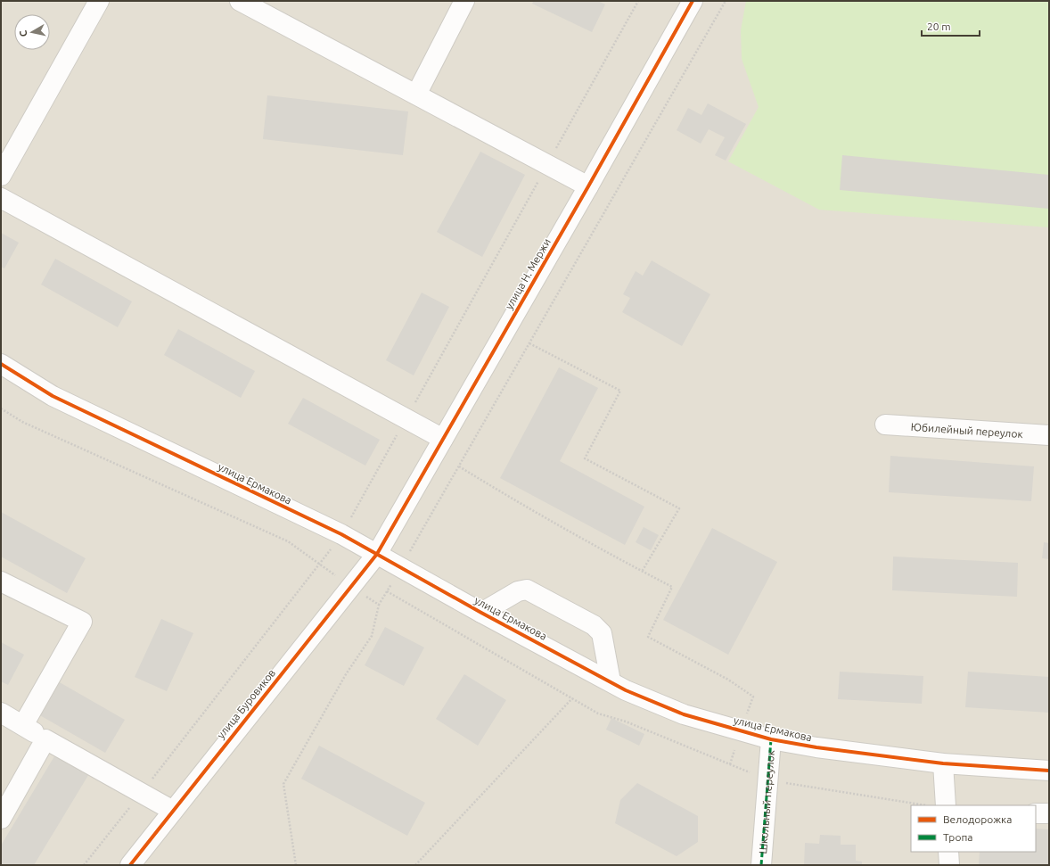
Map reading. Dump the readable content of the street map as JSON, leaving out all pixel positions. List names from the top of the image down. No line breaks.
{"streets":{"street":["улица Н. Мержи","Юбилейный переулок","улица Ермакова","улица Буровиков","Школьный переулок"]},"crossings":[["улица Н. Мержи","улица Ермакова"],["улица Н. Мержи","улица Буровиков"],["улица Ермакова","улица Буровиков"],["улица Ермакова","Школьный переулок"]],"legend":["Велодорожка","Тропа"],"scale_bar":"20 m","north":"left"}
